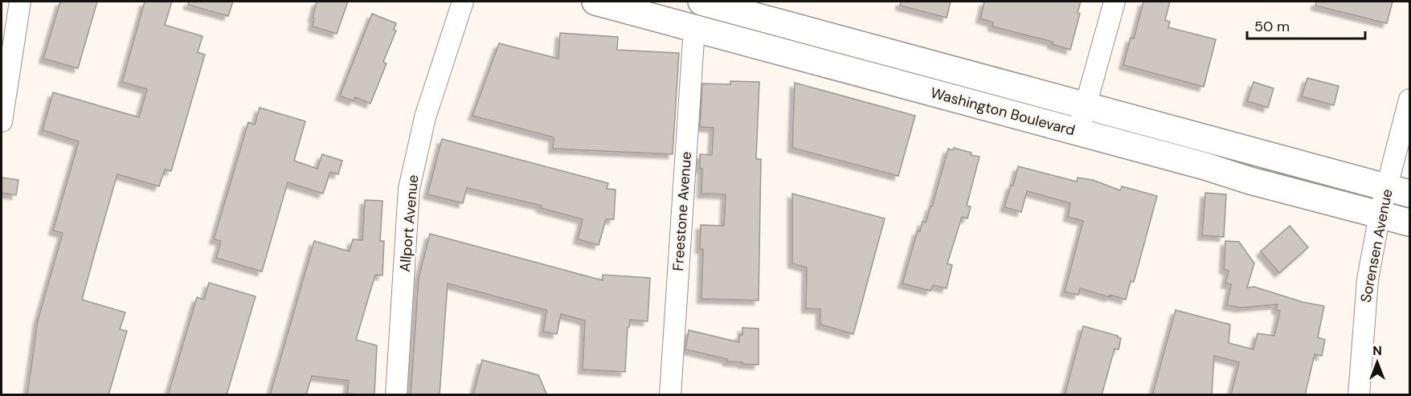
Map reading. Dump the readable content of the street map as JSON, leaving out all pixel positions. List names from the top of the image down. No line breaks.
{"streets":{"main road":["Washington Boulevard"],"street":["Freestone Avenue","Allport Avenue","Sorensen Avenue"]},"crossings":[["Washington Boulevard","Freestone Avenue"],["Washington Boulevard","Sorensen Avenue"]],"scale_bar":"50 m","north":"top"}
